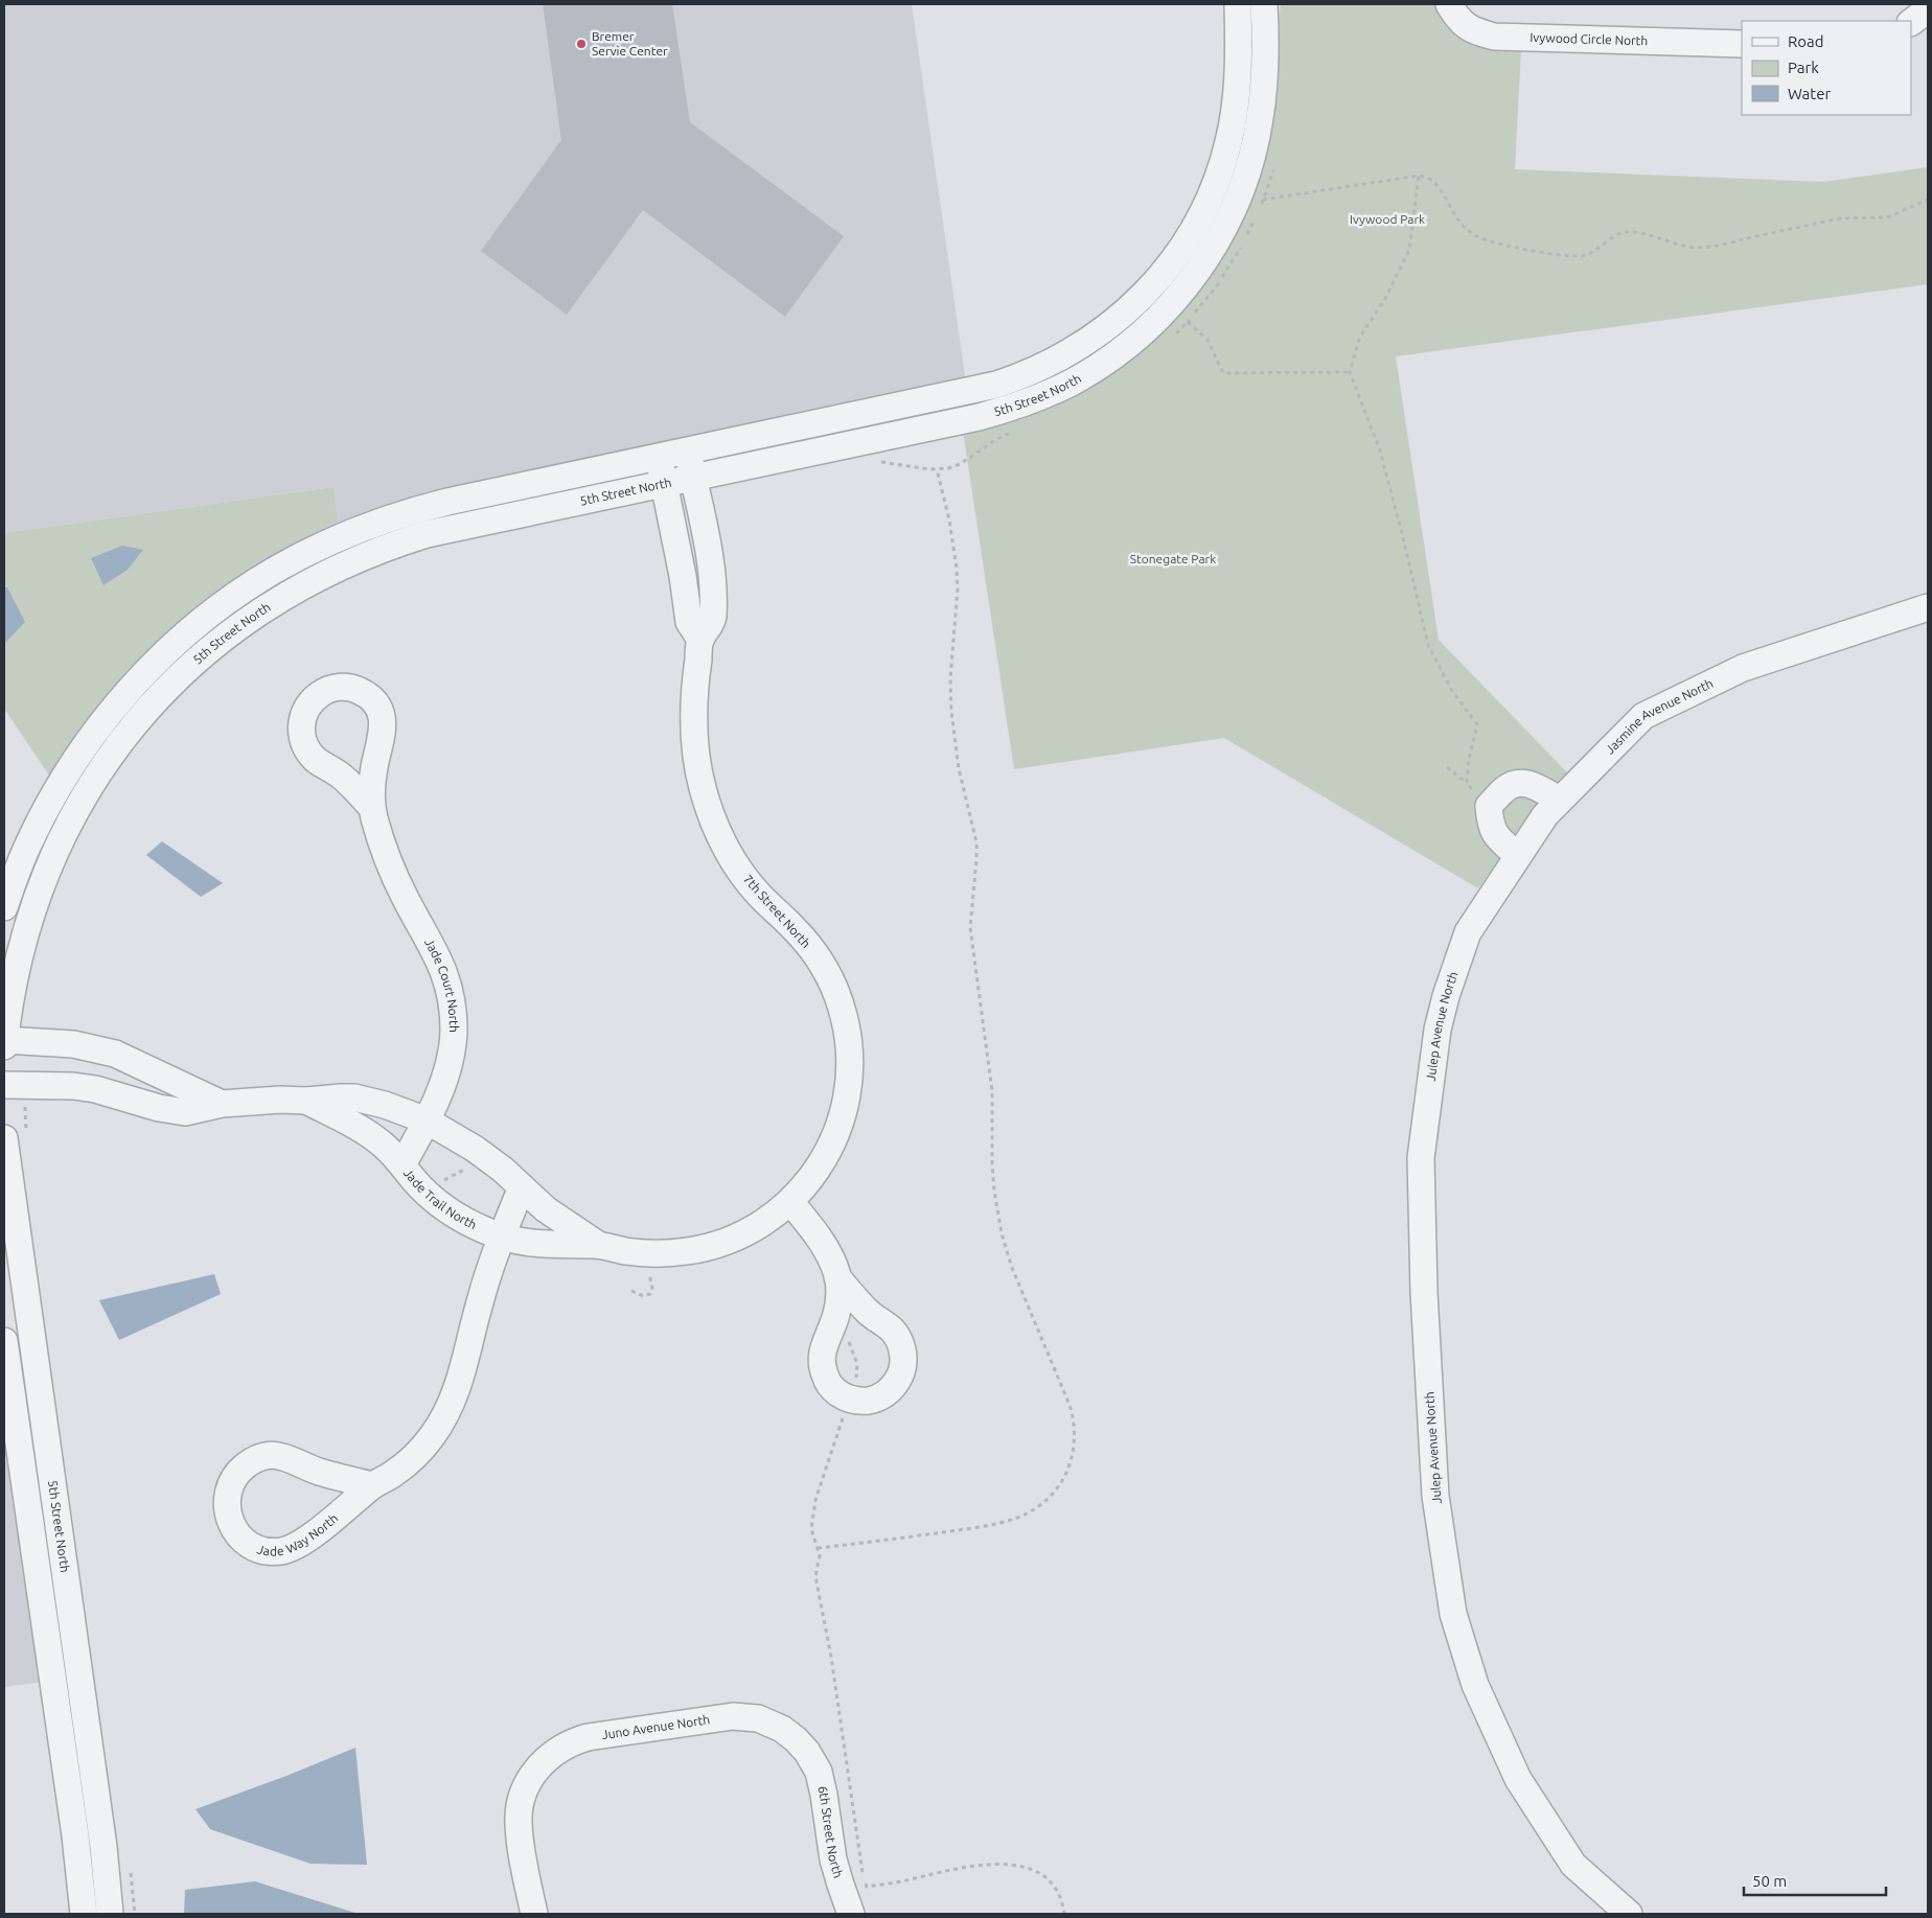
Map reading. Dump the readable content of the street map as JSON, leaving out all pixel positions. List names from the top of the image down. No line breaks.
{"streets":{"street":["Ivywood Circle North","5th Street North","Jasmine Avenue North","7th Street North","Jade Court North","Julep Avenue North","Jade Trail North","Jade Way North","Juno Avenue North","6th Street North"]},"crossings":[["5th Street North","7th Street North"],["5th Street North","Jade Trail North"],["Jasmine Avenue North","Julep Avenue North"],["7th Street North","Jade Trail North"],["Jade Court North","Jade Trail North"],["Jade Trail North","Jade Way North"],["Juno Avenue North","6th Street North"]],"parks":["Ivywood Park","Stonegate Park"],"places":["Bremer Servie Center"],"legend":["Road","Park","Water"],"scale_bar":"50 m"}
